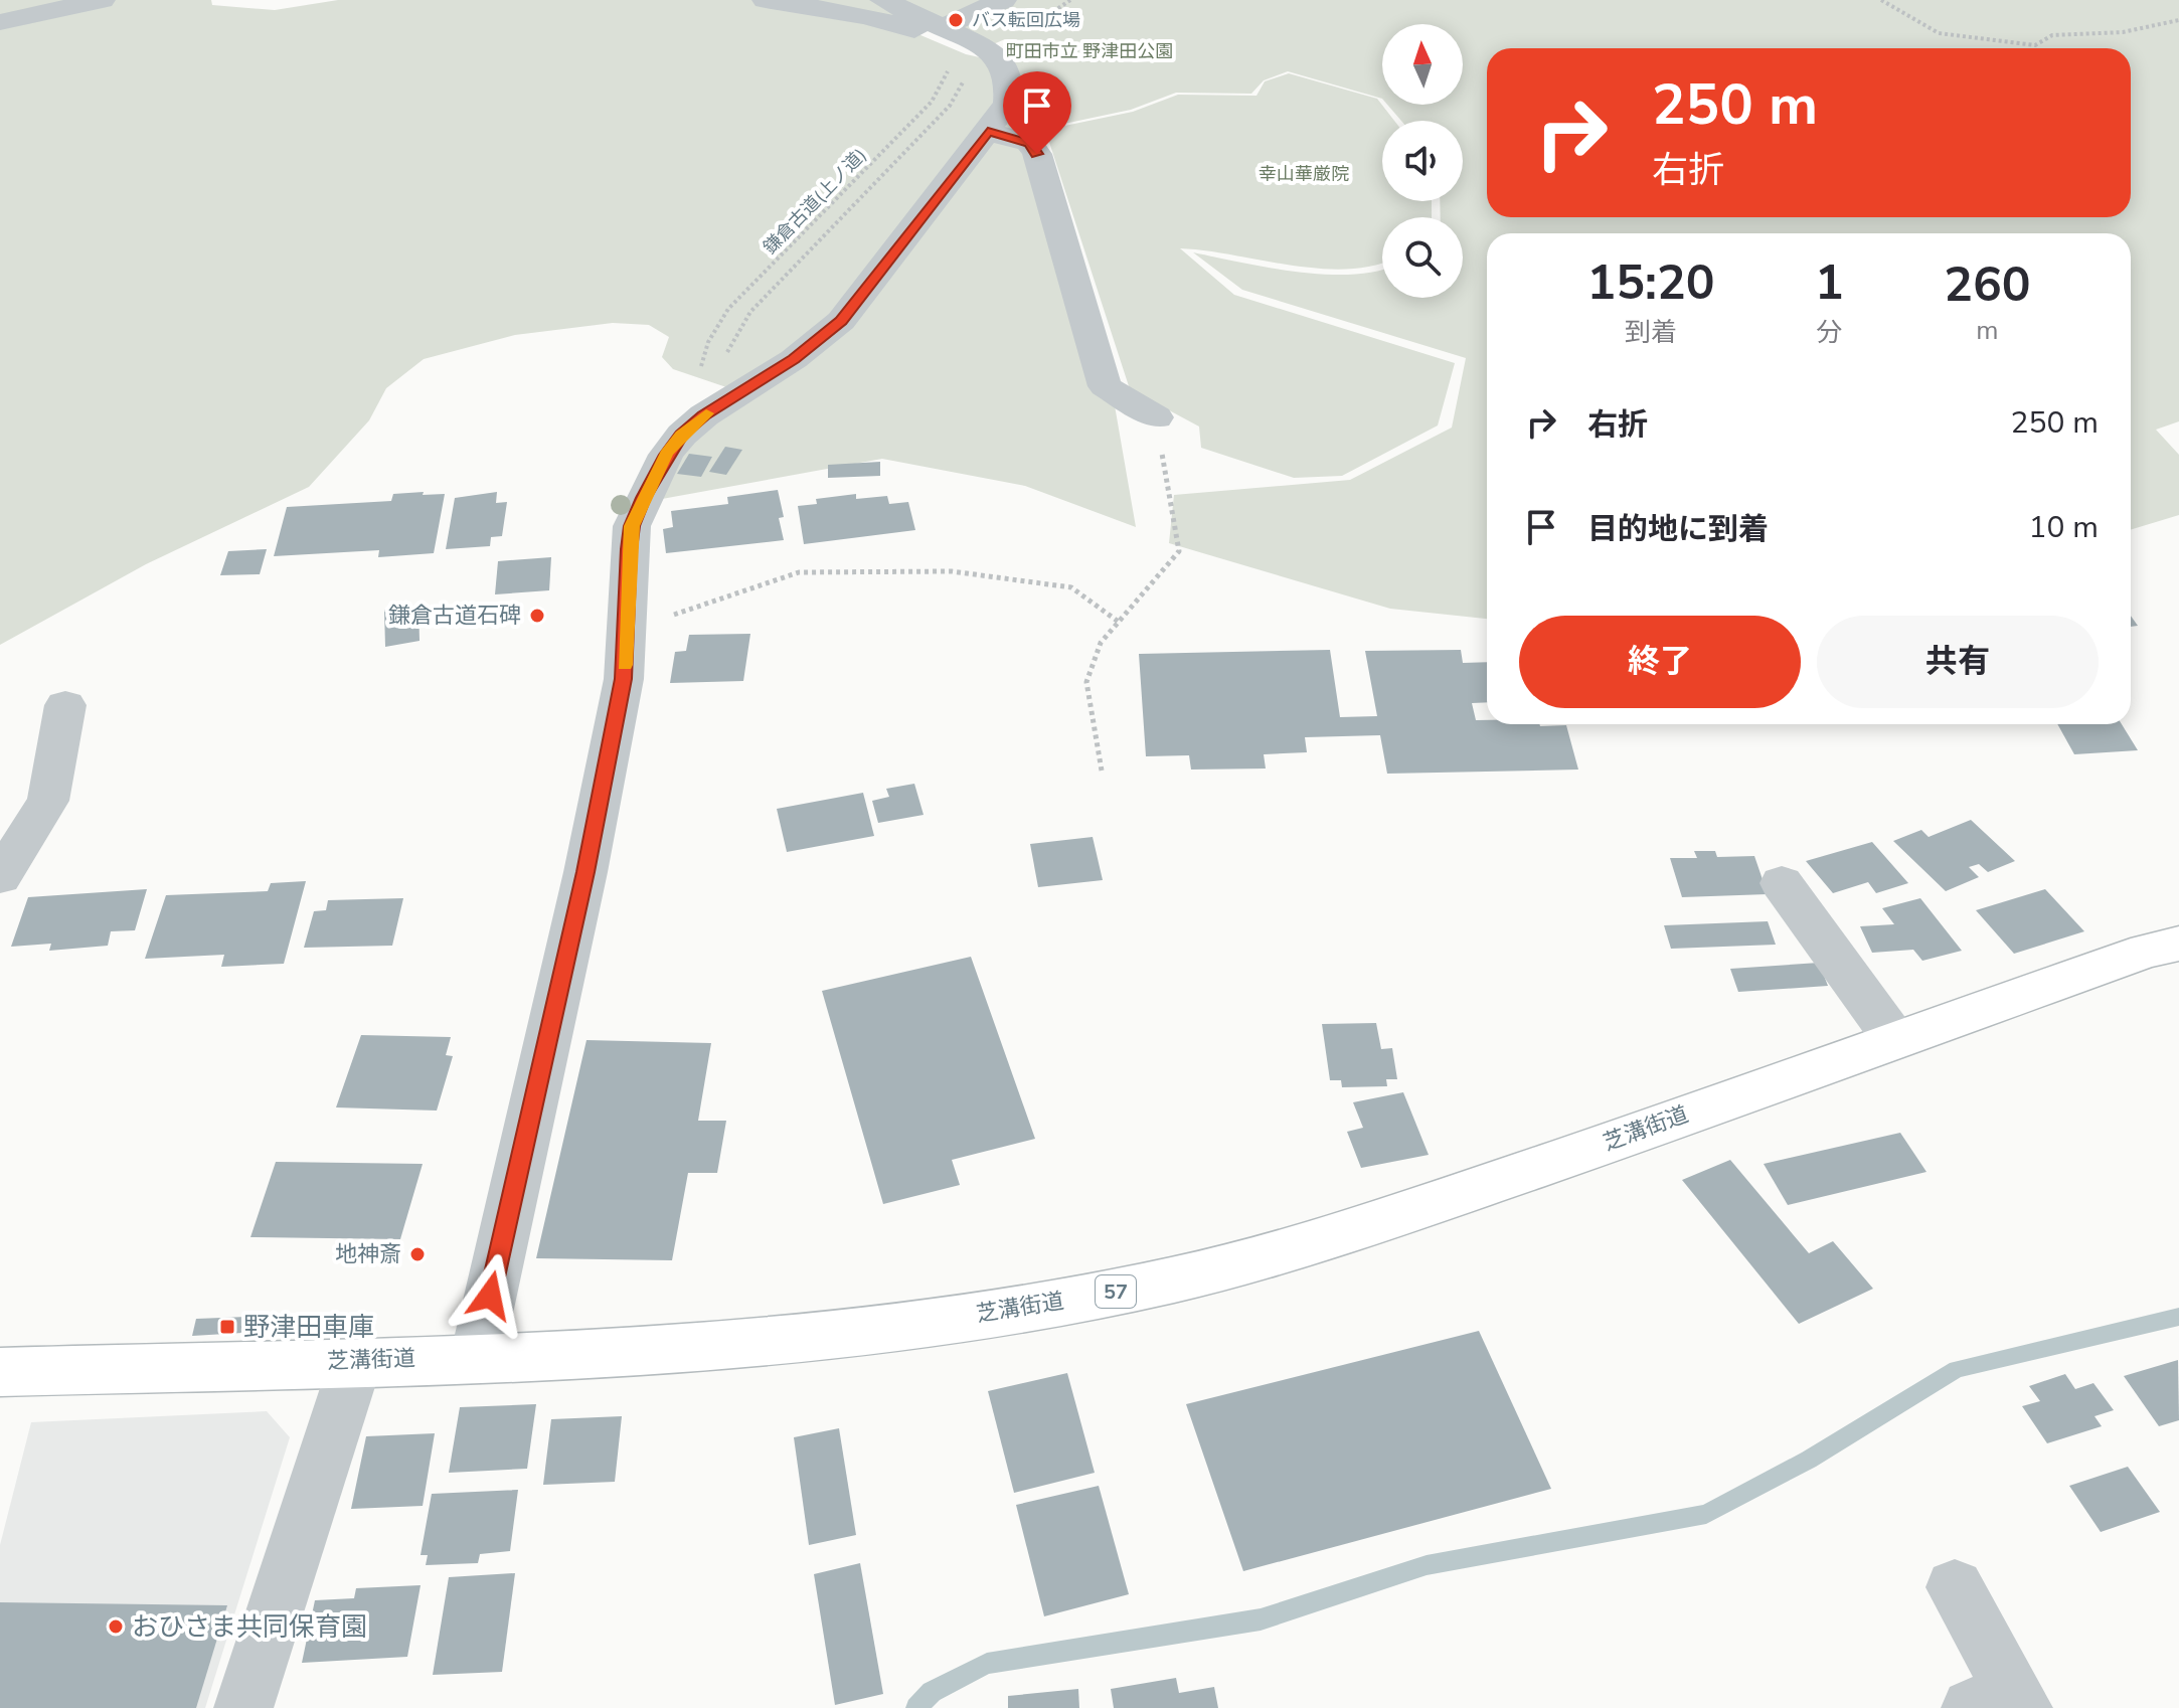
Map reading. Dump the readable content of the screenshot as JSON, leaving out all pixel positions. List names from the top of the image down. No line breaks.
{"streets":{"main road":["芝溝街道","57"],"path":["鎌倉古道(上ノ道)"]},"parks":["町田市立 野津田公園","幸山華厳院"],"places":{"other":["バス転回広場","鎌倉古道石碑","地神斎","おひさま共同保育園"],"transit":["野津田車庫"]},"north":"top","page":{"turn":["250 m","右折"],"eta":["15:20","到着","1","分","260","m"],"list":[{"name":"右折","value":"250 m"},{"name":"目的地に到着","value":"10 m"}],"buttons":["終了","共有"]}}
